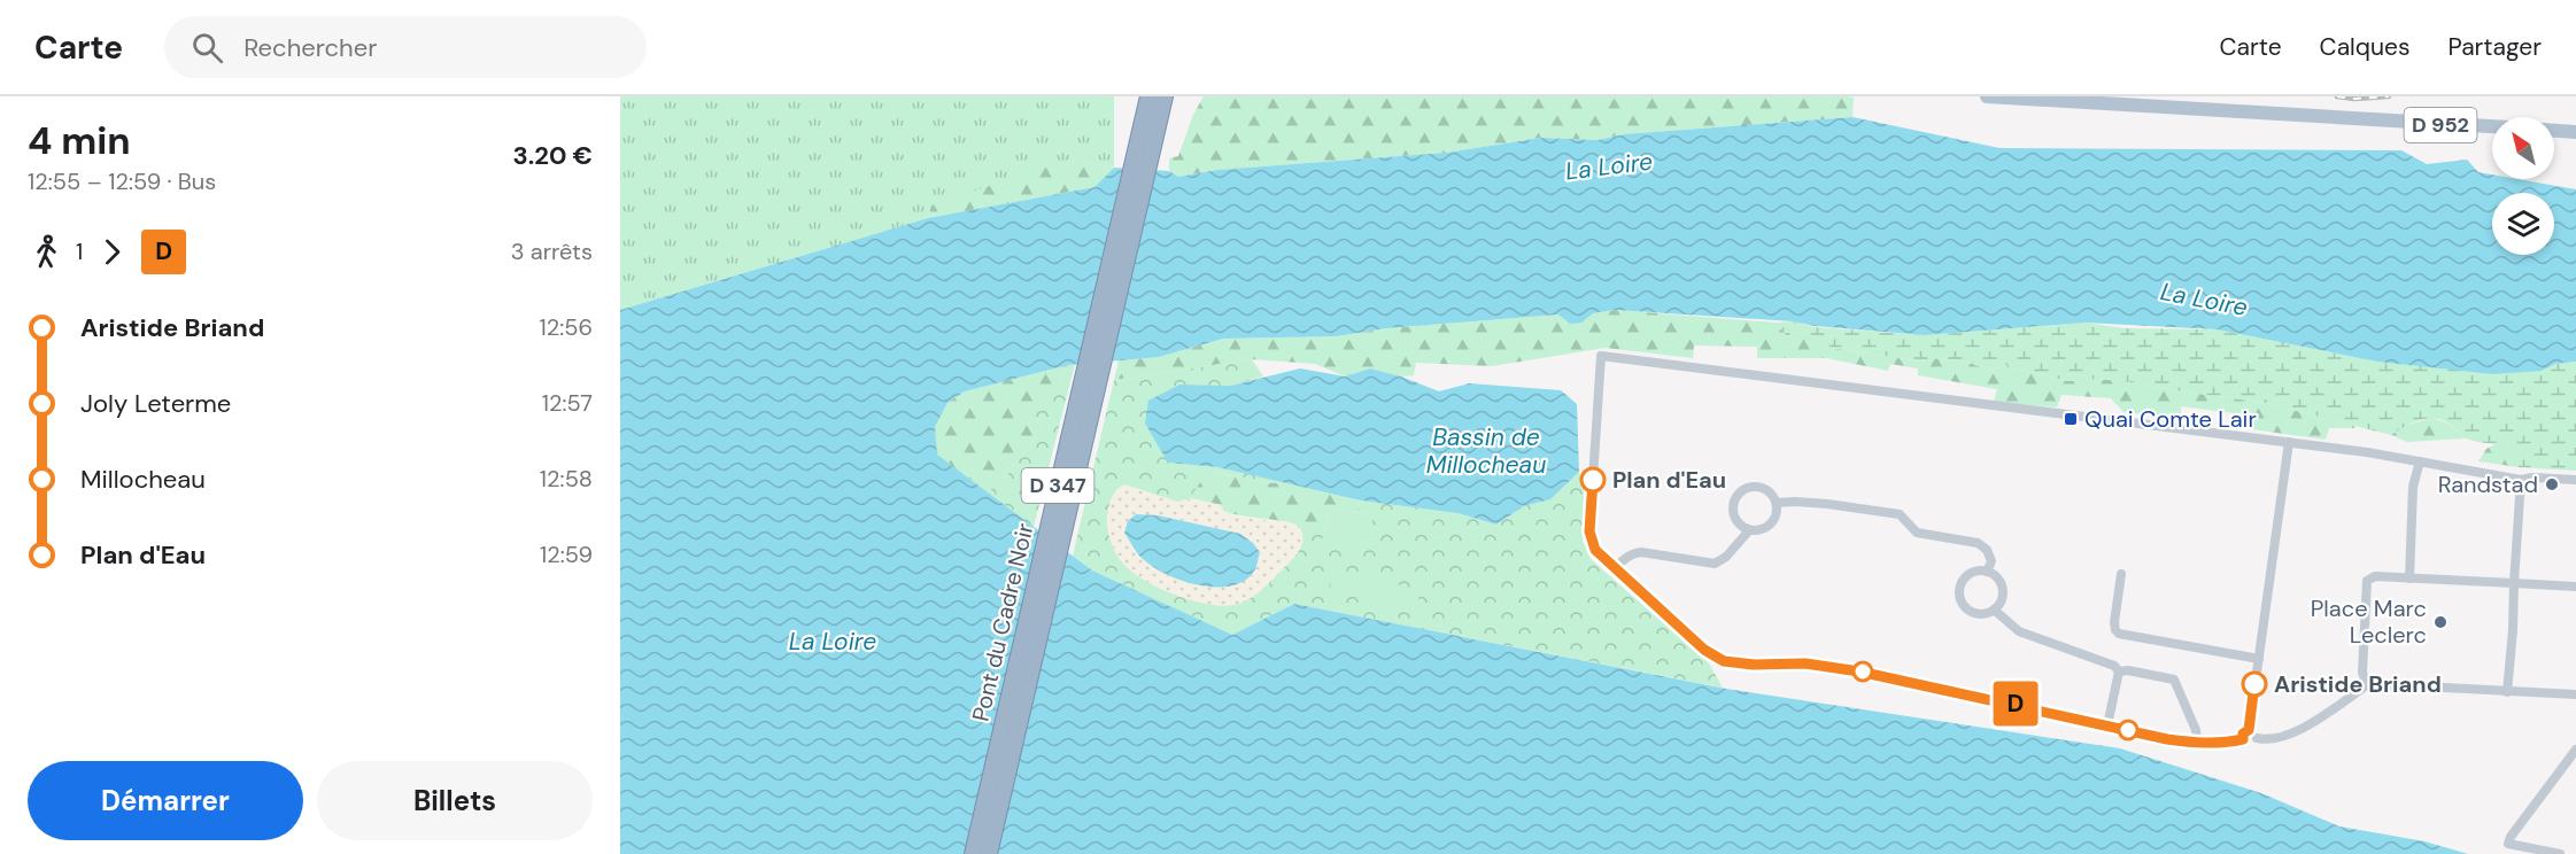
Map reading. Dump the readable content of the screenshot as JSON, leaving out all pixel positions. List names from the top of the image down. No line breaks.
{"streets":{"highway":["D 347","Pont du Cadre Noir"],"main road":["D 952"]},"crossings":[["D 347","Pont du Cadre Noir"]],"water":["La Loire","Bassin de Millocheau"],"places":{"transit":["Quai Comte Lair"],"other":["Plan d'Eau","Randstad","Place Marc Leclerc","Aristide Briand"]},"lines":["bus line D"],"north":"top left","page":{"header":"Carte","search":"Rechercher","nav":["Carte","Calques","Partager"],"heading":["4 min","12:55 – 12:59 · Bus","3.20 €"],"on_map":"D","legs":["1","D","3 arrêts"],"list":[{"name":"Aristide Briand","value":"12:56"},{"name":"Joly Leterme","value":"12:57"},{"name":"Millocheau","value":"12:58"},{"name":"Plan d'Eau","value":"12:59"}],"buttons":["Démarrer","Billets"]}}
